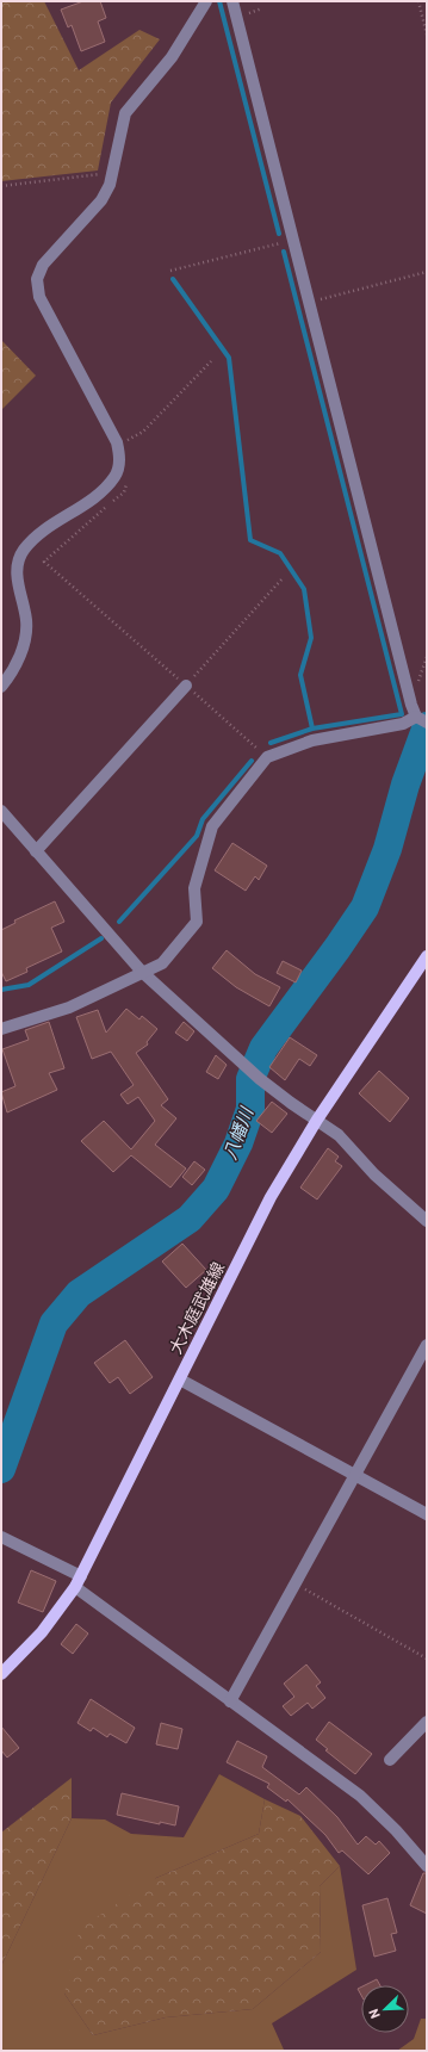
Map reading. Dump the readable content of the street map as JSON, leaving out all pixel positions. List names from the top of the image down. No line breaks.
{"streets":{"main road":["大木庭武雄線"]},"water":["八幡川"],"north":"bottom left"}
